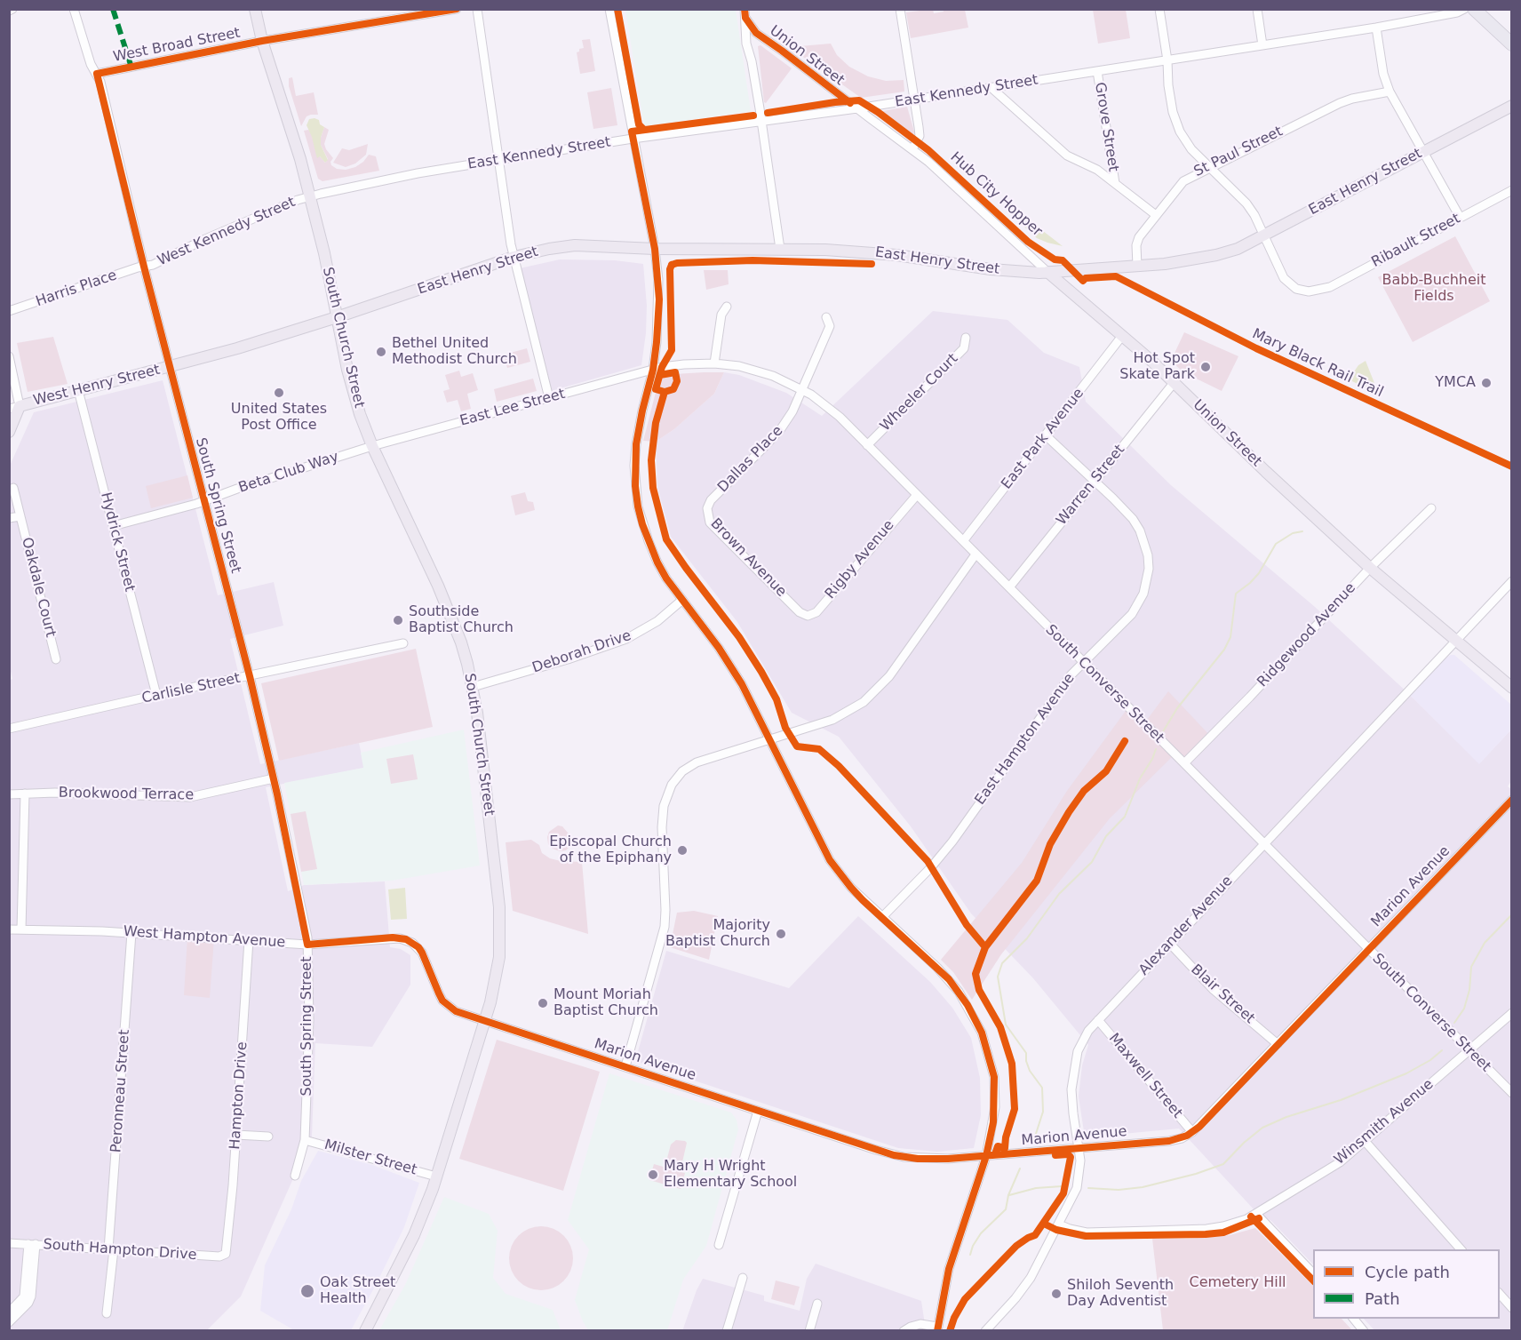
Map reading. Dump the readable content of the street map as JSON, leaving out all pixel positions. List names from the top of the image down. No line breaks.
{"streets":{"main road":["Union Street","East Henry Street","South Church Street","West Henry Street"],"street":["West Broad Street","East Kennedy Street","Grove Street","St Paul Street","West Kennedy Street","Ribault Street","Harris Place","Wheeler Court","East Lee Street","East Park Avenue","Dallas Place","Beta Club Way","Warren Street","South Spring Street","Hydrick Street","Brown Avenue","Rigby Avenue","Oakdale Court","Ridgewood Avenue","Deborah Drive","South Converse Street","Carlisle Street","East Hampton Avenue","Brookwood Terrace","Marion Avenue","Alexander Avenue","West Hampton Avenue","Blair Street","Maxwell Street","Peronneau Street","Hampton Drive","Winsmith Avenue","Milster Street","South Hampton Drive"],"cycle path":["Hub City Hopper"]},"crossings":[["West Broad Street","South Church Street"],["West Broad Street","South Spring Street"],["Union Street","East Kennedy Street"],["Union Street","East Henry Street"],["Union Street","East Park Avenue"],["Union Street","Warren Street"],["Union Street","Ridgewood Avenue"],["Union Street","Alexander Avenue"],["East Kennedy Street","Grove Street"],["East Kennedy Street","West Kennedy Street"],["East Kennedy Street","South Church Street"],["St Paul Street","East Henry Street"],["East Henry Street","Ribault Street"],["East Henry Street","South Church Street"],["East Henry Street","West Henry Street"],["West Kennedy Street","Harris Place"],["West Kennedy Street","South Church Street"],["West Kennedy Street","South Spring Street"],["Harris Place","South Spring Street"],["South Church Street","West Henry Street"],["South Church Street","East Lee Street"],["South Church Street","Beta Club Way"],["South Church Street","Deborah Drive"],["South Church Street","Marion Avenue"],["South Church Street","West Hampton Avenue"],["South Church Street","Milster Street"],["West Henry Street","South Spring Street"],["West Henry Street","Hydrick Street"],["Wheeler Court","South Converse Street"],["East Lee Street","Beta Club Way"],["East Lee Street","South Converse Street"],["East Park Avenue","South Converse Street"],["East Park Avenue","East Hampton Avenue"],["Dallas Place","Brown Avenue"],["Dallas Place","South Converse Street"],["Beta Club Way","South Spring Street"],["Beta Club Way","Hydrick Street"],["Warren Street","South Converse Street"],["Warren Street","East Hampton Avenue"],["South Spring Street","Carlisle Street"],["South Spring Street","Brookwood Terrace"],["South Spring Street","West Hampton Avenue"],["South Spring Street","Milster Street"],["Hydrick Street","Carlisle Street"],["Brown Avenue","Rigby Avenue"],["Rigby Avenue","South Converse Street"],["Ridgewood Avenue","South Converse Street"],["South Converse Street","East Hampton Avenue"],["South Converse Street","Marion Avenue"],["South Converse Street","Alexander Avenue"],["South Converse Street","Winsmith Avenue"],["Marion Avenue","Alexander Avenue"],["Marion Avenue","West Hampton Avenue"],["Marion Avenue","Blair Street"],["Marion Avenue","Maxwell Street"],["Alexander Avenue","Blair Street"],["Alexander Avenue","Maxwell Street"],["Alexander Avenue","Winsmith Avenue"],["West Hampton Avenue","Peronneau Street"],["West Hampton Avenue","Hampton Drive"],["Peronneau Street","South Hampton Drive"],["Hampton Drive","South Hampton Drive"]],"parks":["Babb-Buchheit Fields","Cemetery Hill"],"places":["Bethel United Methodist Church","Hot Spot Skate Park","YMCA","United States Post Office","Southside Baptist Church","Episcopal Church of the Epiphany","Majority Baptist Church","Mount Moriah Baptist Church","Mary H Wright Elementary School","Oak Street Health","Shiloh Seventh Day Adventist"],"legend":["Cycle path","Path"]}
